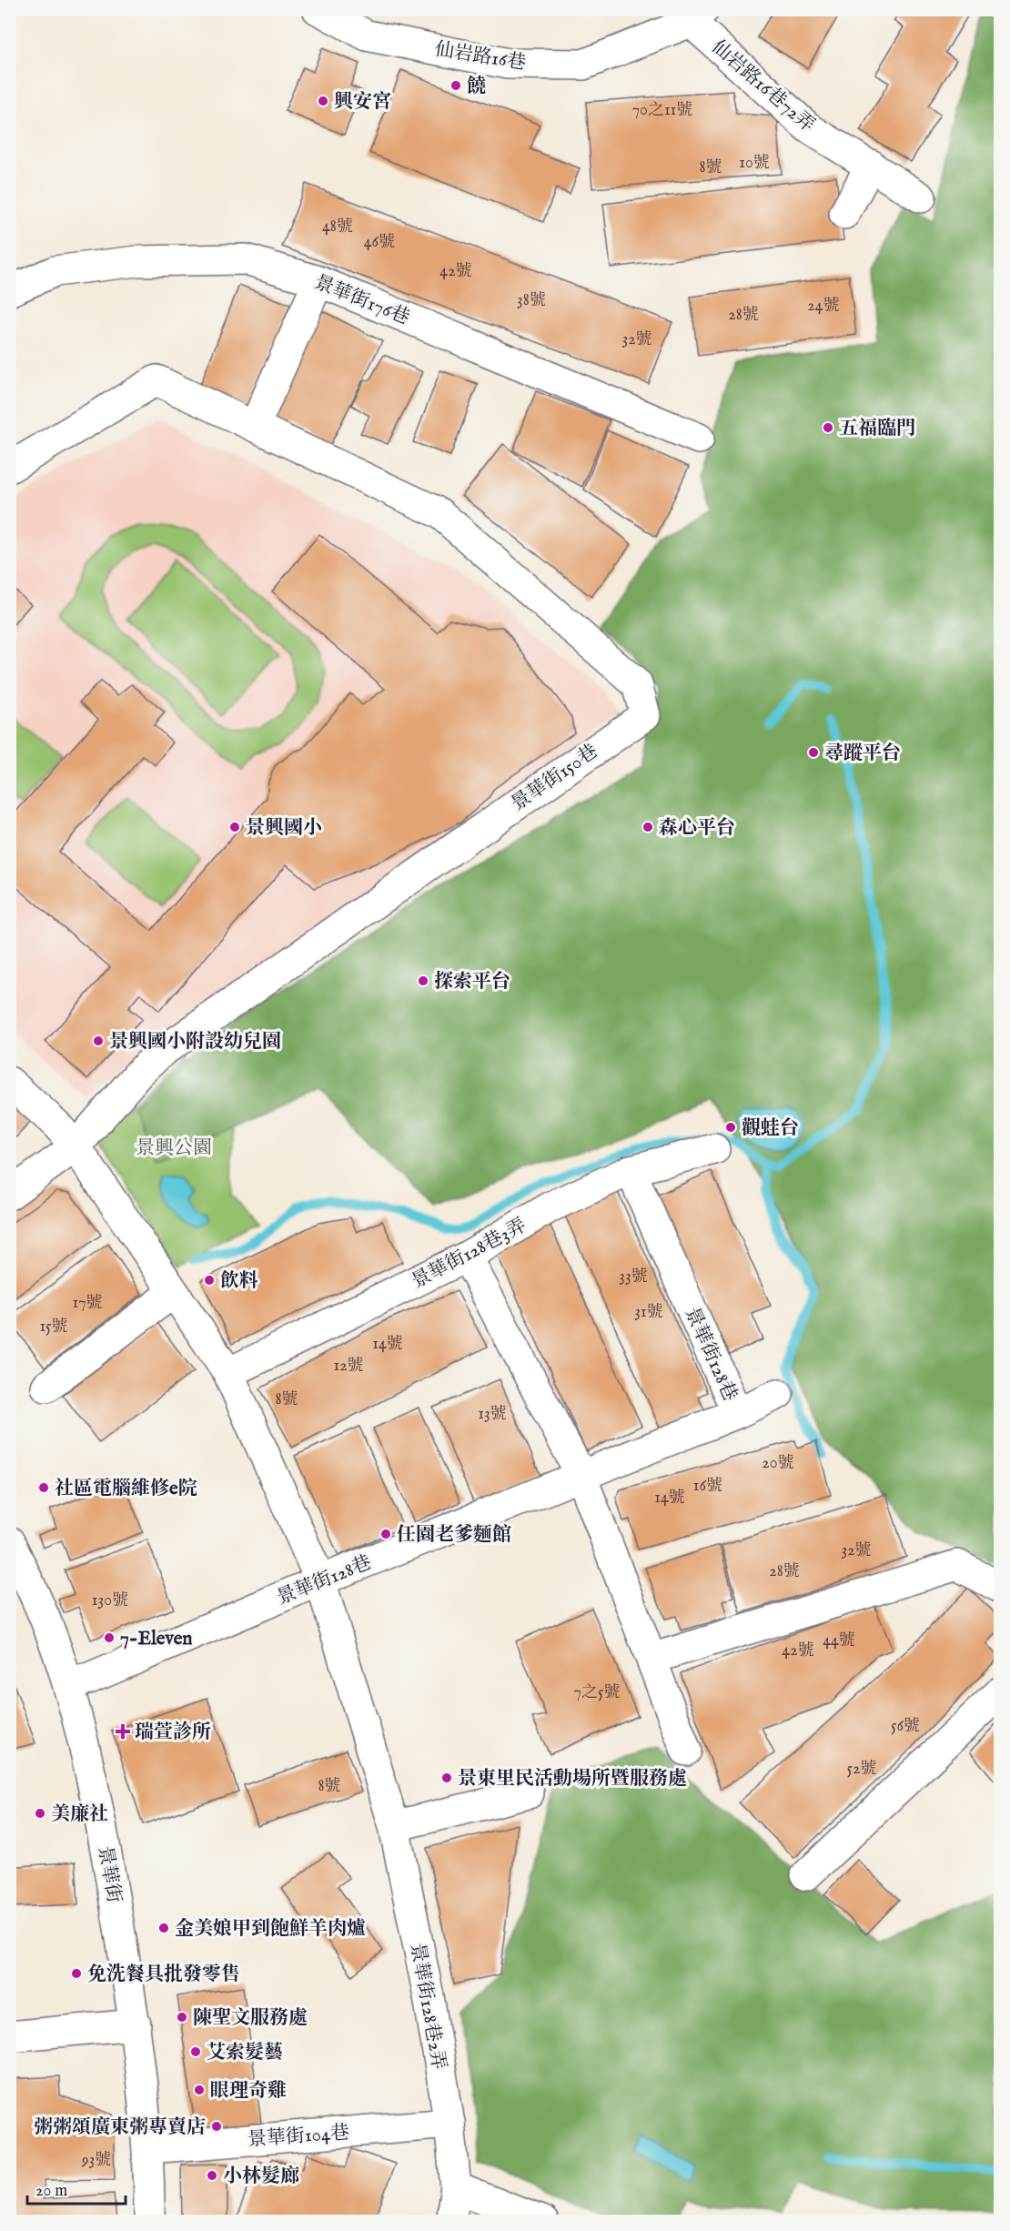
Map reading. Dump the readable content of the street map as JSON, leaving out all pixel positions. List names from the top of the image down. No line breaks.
{"streets":{"street":["仙岩路16巷","仙岩路16巷72弄","景華街176巷","景華街150巷","景華街128巷3弄","景華街128巷","景華街","景華街128巷2弄","景華街104巷"]},"crossings":[["仙岩路16巷","仙岩路16巷72弄"],["景華街128巷3弄","景華街128巷"],["景華街128巷","景華街"],["景華街128巷","景華街128巷2弄"],["景華街","景華街104巷"],["景華街128巷2弄","景華街104巷"]],"parks":["景興公園"],"places":{"other":["饒","興安宮","五福臨門","尋蹤平台","景興國小","森心平台","探索平台","景興國小附設幼兒園","觀蛙台","飲料","社區電腦維修e院","任園老爹麵館","7-Eleven","景東里民活動場所暨服務處","美廉社","金美娘甲到飽鮮羊肉爐","免洗餐具批發零售","陳聖文服務處","艾索髮藝","眼理奇雞","粥粥頌廣東粥專賣店","小林髮廊"],"health":["瑞萱診所"]},"house_numbers":["70之11號","10號","8號","48號","46號","42號","38號","24號","28號","32號","33號","17號","31號","15號","14號","12號","8號","13號","20號","16號","14號","32號","28號","130號","44號","42號","7之5號","56號","52號","8號","93號"],"scale_bar":"20 m"}
